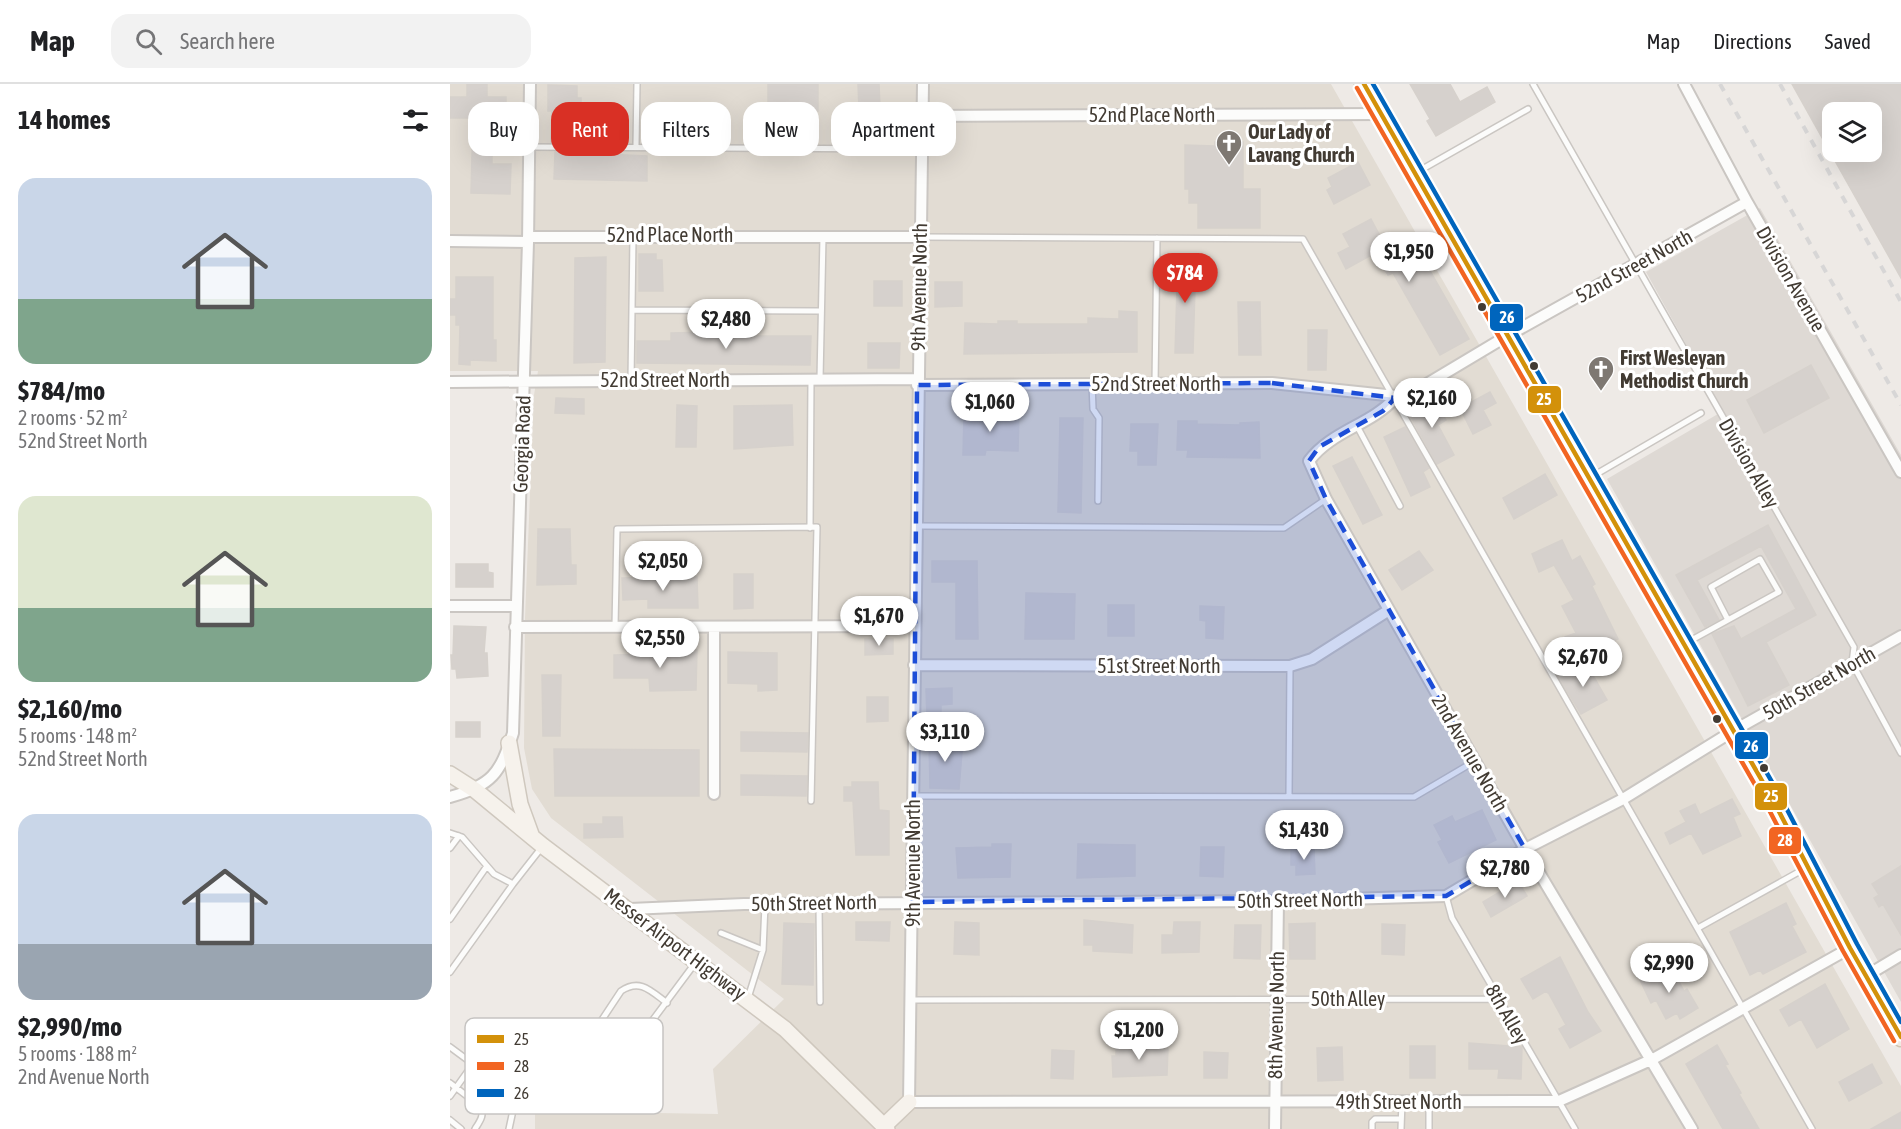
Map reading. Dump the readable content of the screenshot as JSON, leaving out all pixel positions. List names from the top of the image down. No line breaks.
{"streets":{"main road":["Messer Airport Highway"],"street":["52nd Place North","52nd Street North","Division Avenue","9th Avenue North","Georgia Road","51st Street North","50th Street North","2nd Avenue North","8th Avenue North","49th Street North"],"lane":["Division Alley","50th Alley","8th Alley"]},"crossings":[["52nd Place North","9th Avenue North"],["52nd Place North","Georgia Road"],["52nd Street North","Division Avenue"],["52nd Street North","9th Avenue North"],["52nd Street North","Georgia Road"],["52nd Street North","Division Alley"],["52nd Street North","2nd Avenue North"],["9th Avenue North","51st Street North"],["9th Avenue North","50th Street North"],["9th Avenue North","50th Alley"],["9th Avenue North","49th Street North"],["Georgia Road","Messer Airport Highway"],["Division Alley","50th Street North"],["51st Street North","2nd Avenue North"],["50th Street North","2nd Avenue North"],["50th Street North","Messer Airport Highway"],["50th Street North","8th Alley"],["50th Street North","8th Avenue North"],["2nd Avenue North","49th Street North"],["50th Alley","8th Alley"],["50th Alley","8th Avenue North"],["8th Alley","49th Street North"],["8th Avenue North","49th Street North"]],"places":{"church":["Our Lady of Lavang Church","First Wesleyan Methodist Church"]},"lines":["transit line 25","transit line 26","transit line 28"],"legend":["25","28","26"],"page":{"header":"Map","search":"Search here","nav":["Map","Directions","Saved"],"heading":"14 homes","chip":["Buy","Rent","Filters","New","Apartment"],"list":[{"name":"$784/mo","note":"2 rooms · 52 m² · 52nd Street North"},{"name":"$2,160/mo","note":"5 rooms · 148 m² · 52nd Street North"},{"name":"$2,990/mo","note":"5 rooms · 188 m² · 2nd Avenue North"}],"price":["$1,950","$784","$2,480","$2,160","$1,060","$2,050","$1,670","$2,550","$2,670","$3,110","$1,430","$2,780","$2,990","$1,200"]}}
